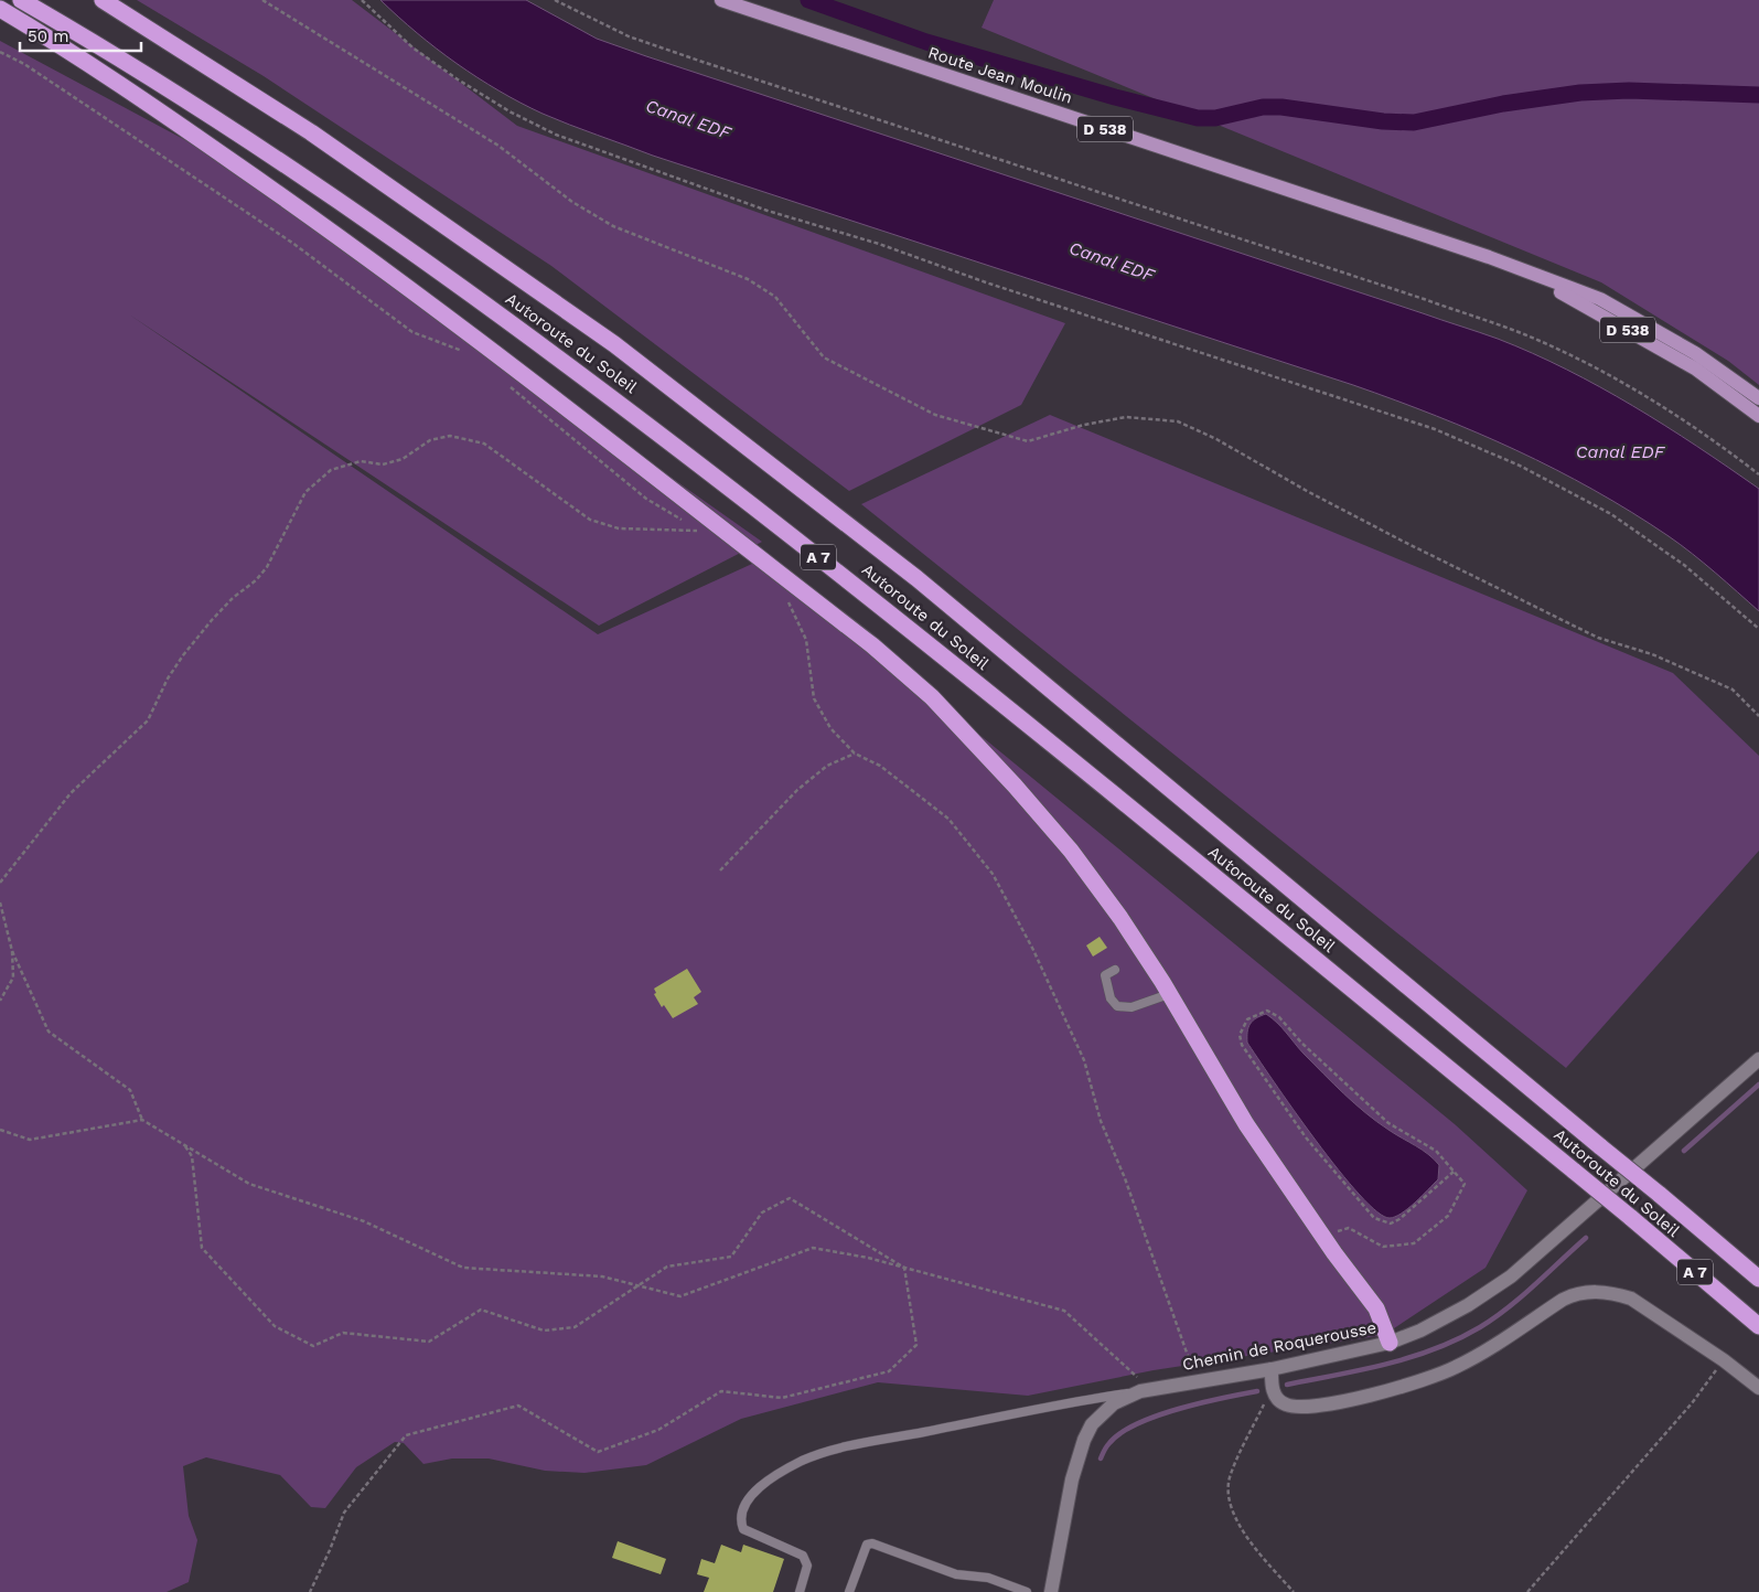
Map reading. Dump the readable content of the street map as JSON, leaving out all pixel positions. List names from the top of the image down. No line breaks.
{"streets":{"highway":["Autoroute du Soleil","A 7"],"main road":["Route Jean Moulin","D 538"],"street":["Chemin de Roquerousse"]},"water":["Canal EDF"],"scale_bar":"50 m"}
